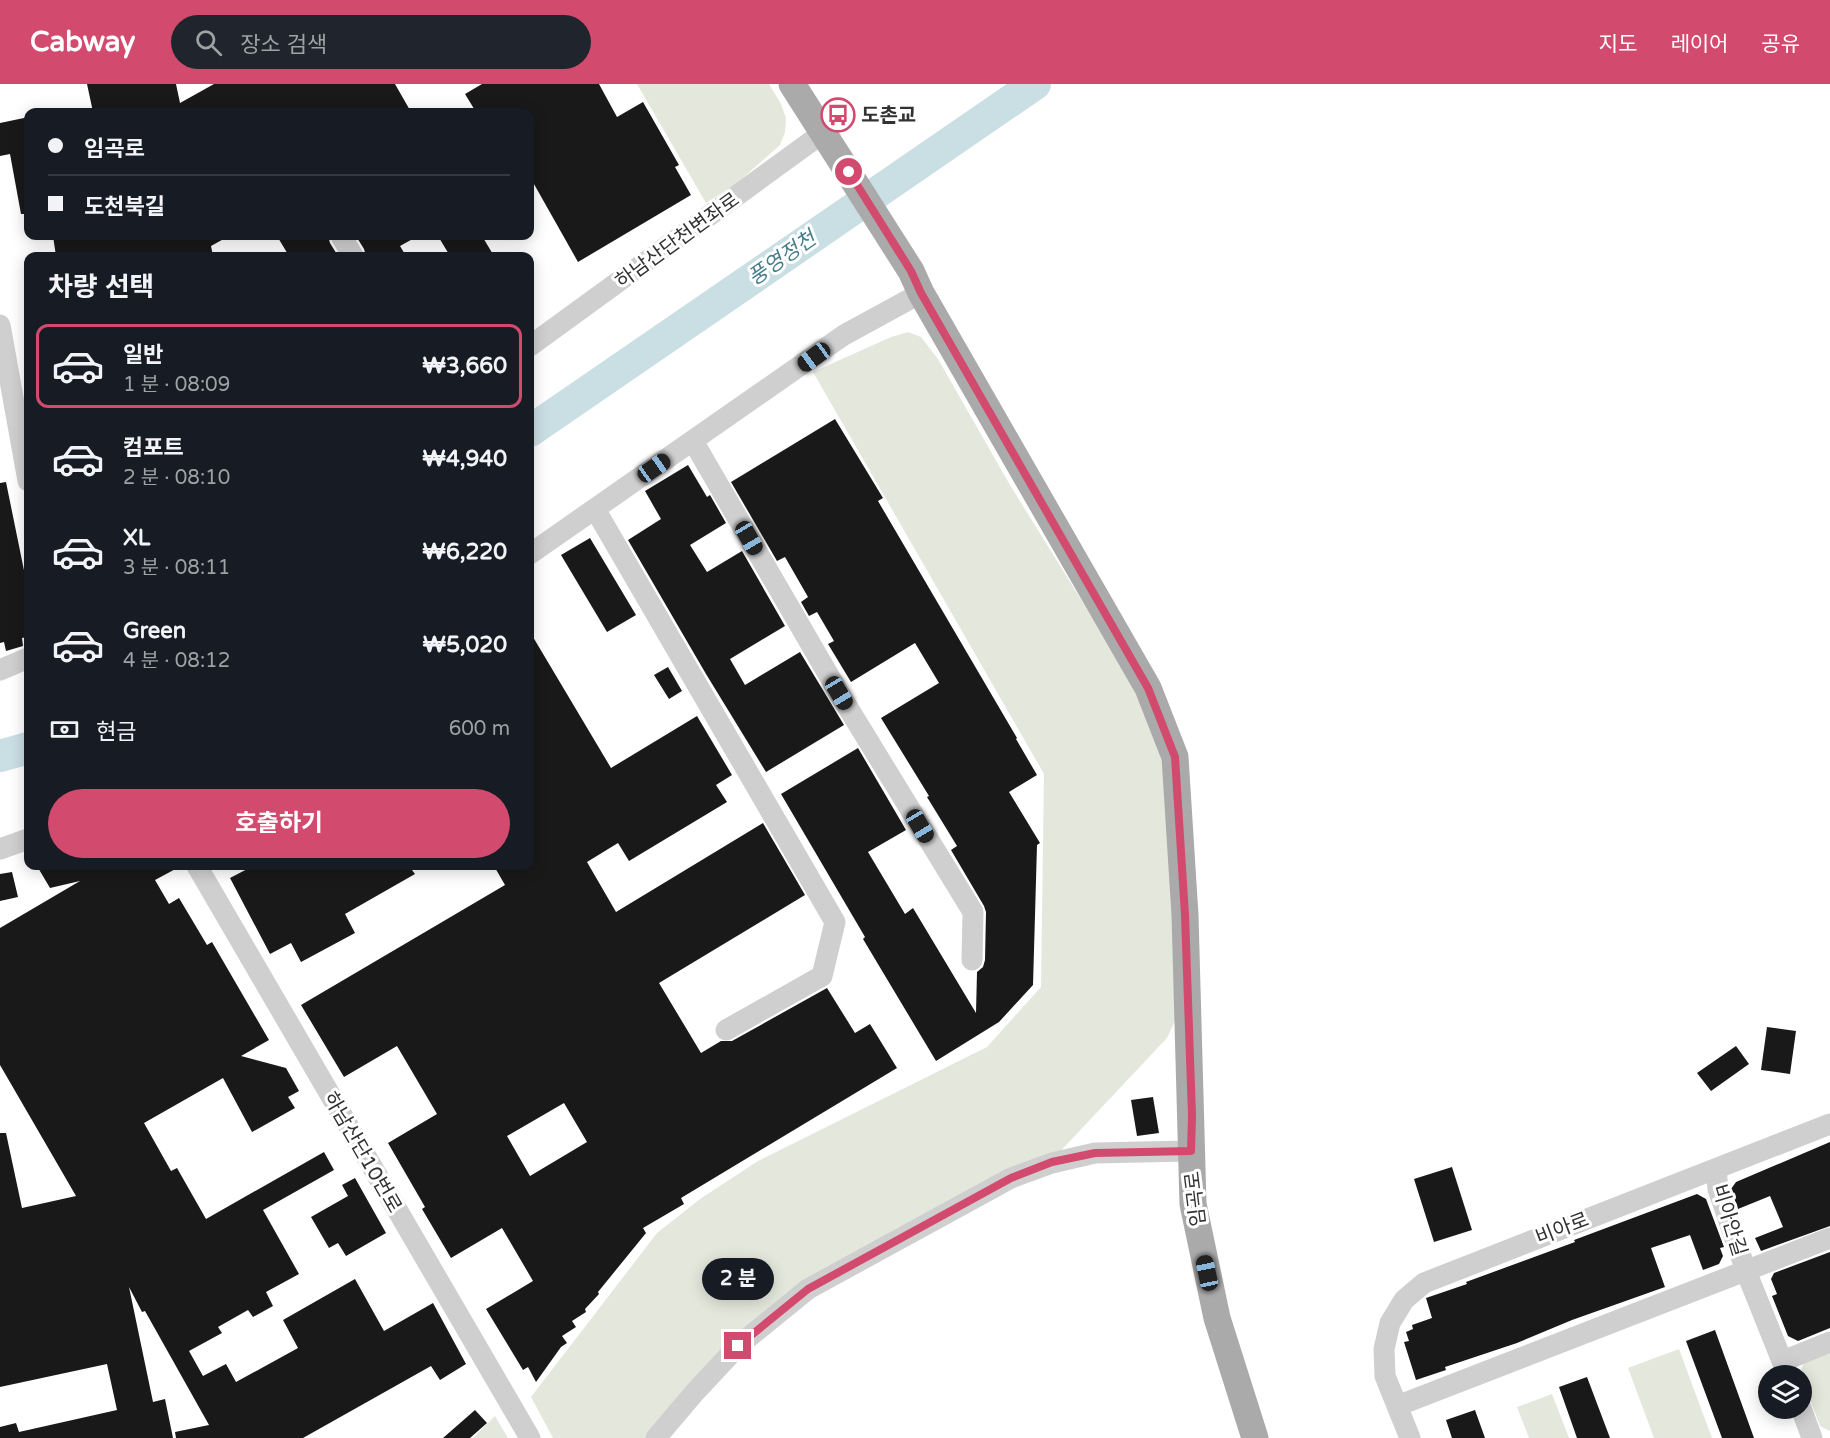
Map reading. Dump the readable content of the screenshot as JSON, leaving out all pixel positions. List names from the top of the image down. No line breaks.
{"streets":{"main road":["임곡로"],"street":["하남산단천변좌로","하남산단10번로","비아안길","비아로"]},"crossings":[["하남산단천변좌로","임곡로"],["비아안길","비아로"]],"water":["풍영정천"],"places":{"bus stop":["도촌교"]},"page":{"header":"Cabway","search":"장소 검색","nav":["지도","레이어","공유"],"banner":["임곡로","도천북길"],"heading":"차량 선택","list":[{"name":"일반","note":"1 분 · 08:09","value":"₩3,660"},{"name":"컴포트","note":"2 분 · 08:10","value":"₩4,940"},{"name":"XL","note":"3 분 · 08:11","value":"₩6,220"},{"name":"Green","note":"4 분 · 08:12","value":"₩5,020"}],"pay":["현금","600 m"],"buttons":"호출하기","bubble":"2 분"}}
